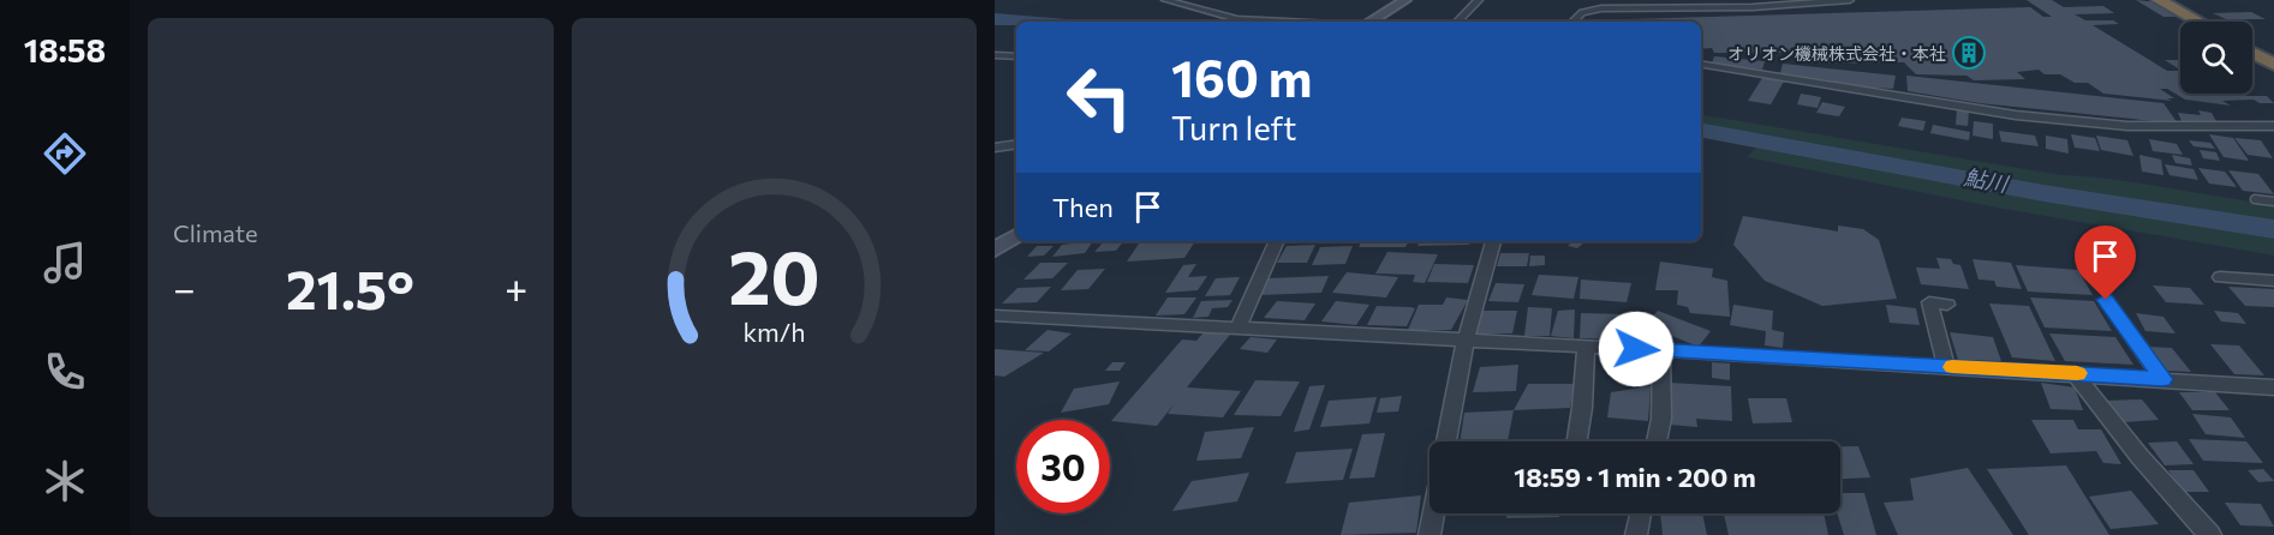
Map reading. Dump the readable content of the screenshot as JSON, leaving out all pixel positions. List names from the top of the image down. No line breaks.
{"water":["鮎川"],"places":{"building":["オリオン機械株式会社・本社"]},"page":{"tabs":"18:58","tile":"Climate","turn":["160 m","Turn left"],"then":"Then","heat":["−","21.5°","+"],"limit":"30","trip":"18:59 · 1 min · 200 m","gauge":["20","km/h"]}}
